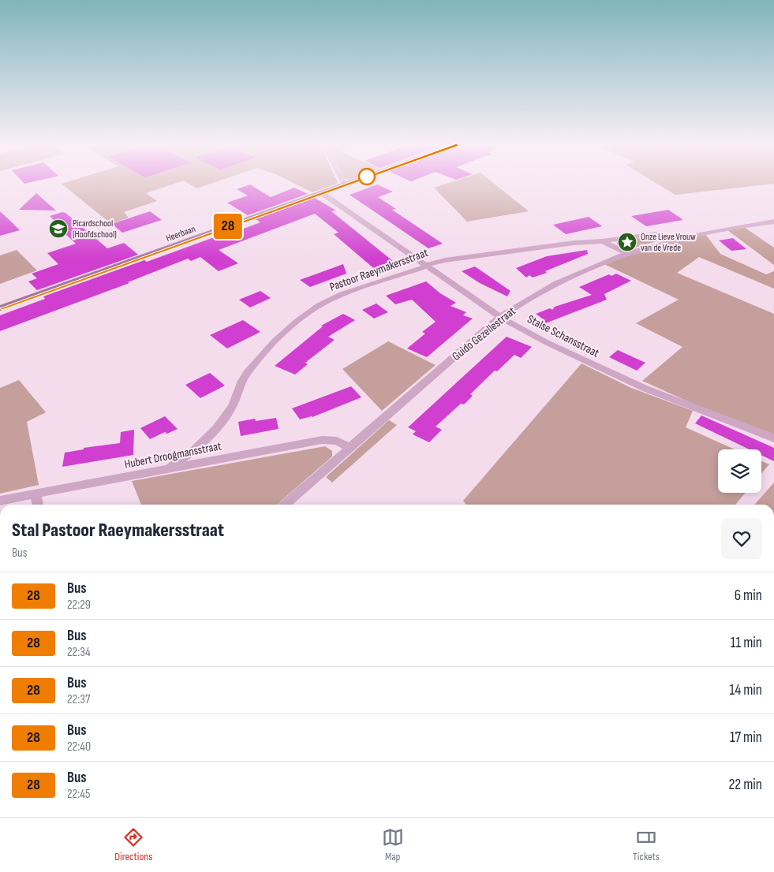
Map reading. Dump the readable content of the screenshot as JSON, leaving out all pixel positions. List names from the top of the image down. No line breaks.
{"streets":{"street":["Heerbaan","Pastoor Raeymakersstraat","Guido Gezellestraat","Stalse Schansstraat","Hubert Droogmansstraat"]},"crossings":[["Heerbaan","Stalse Schansstraat"],["Pastoor Raeymakersstraat","Guido Gezellestraat"],["Pastoor Raeymakersstraat","Stalse Schansstraat"],["Pastoor Raeymakersstraat","Hubert Droogmansstraat"],["Guido Gezellestraat","Stalse Schansstraat"],["Guido Gezellestraat","Hubert Droogmansstraat"]],"places":{"school or university":["Picardschool (Hoofdschool)"],"place":["Onze Lieve Vrouw van de Vrede"]},"lines":["bus line 28"],"page":{"on_map":"28","heading":["Stal Pastoor Raeymakersstraat","Bus"],"list":[{"mark":"28","name":"Bus","note":"22:29","value":"6 min"},{"mark":"28","name":"Bus","note":"22:34","value":"11 min"},{"mark":"28","name":"Bus","note":"22:37","value":"14 min"},{"mark":"28","name":"Bus","note":"22:40","value":"17 min"},{"mark":"28","name":"Bus","note":"22:45","value":"22 min"}],"tabs":["Directions","Map","Tickets"]}}
